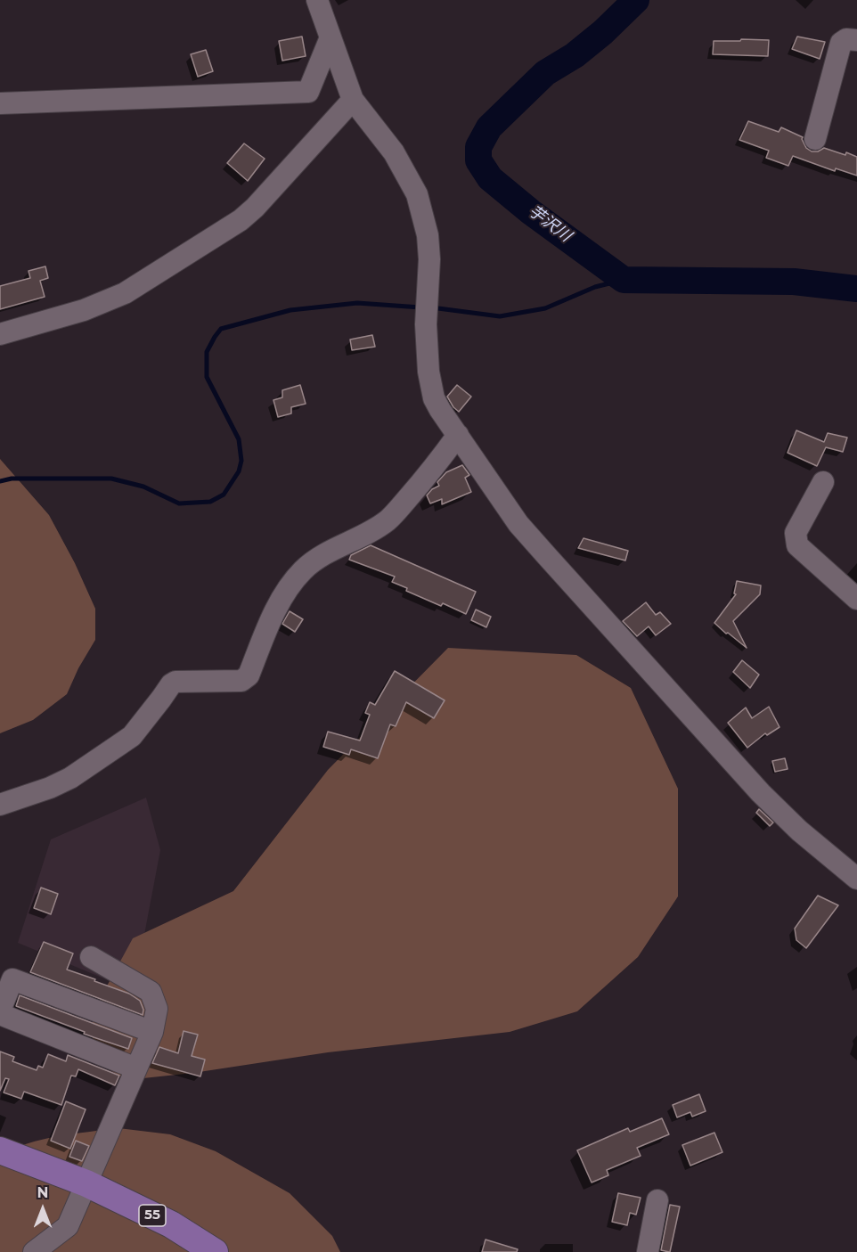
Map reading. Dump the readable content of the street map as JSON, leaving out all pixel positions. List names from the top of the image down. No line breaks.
{"streets":{"main road":["55"]},"water":["芋沢川"],"north":"top"}
